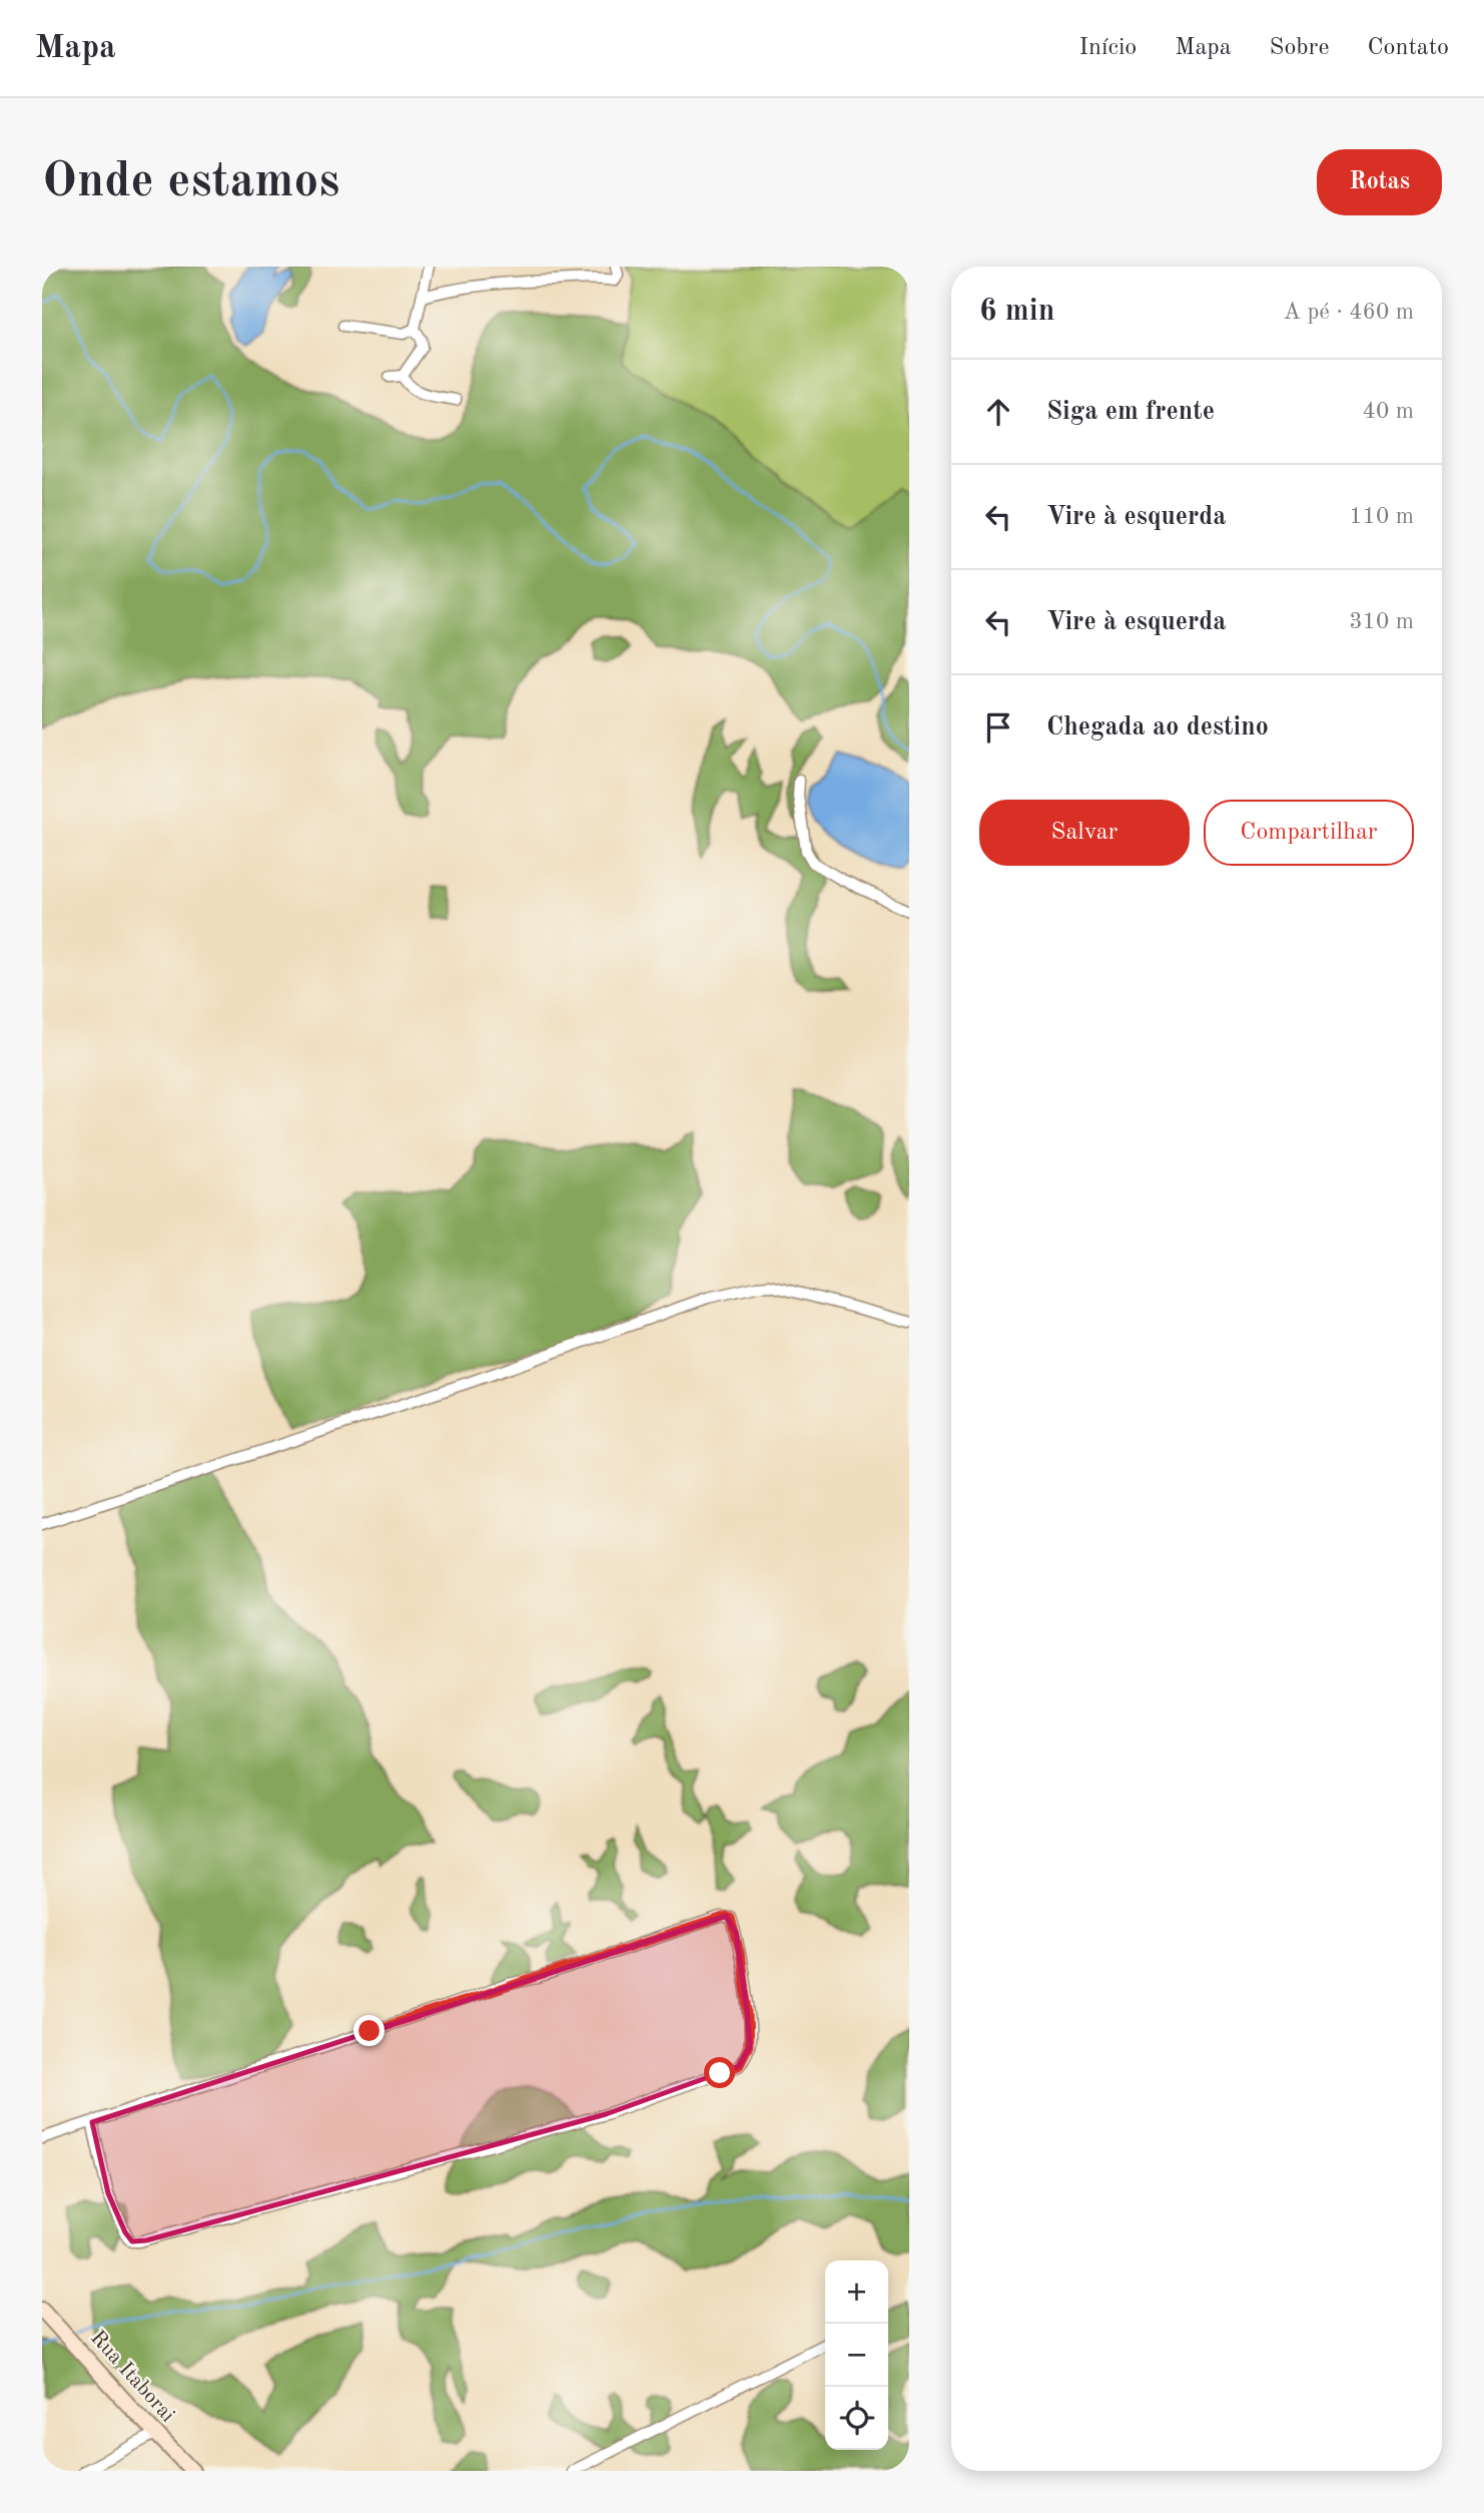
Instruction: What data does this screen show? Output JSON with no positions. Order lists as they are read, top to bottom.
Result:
{
  "streets": {
    "street": ["Rua Itaborai"]
  },
  "page": {
    "header": "Mapa",
    "nav": [
      "Início",
      "Mapa",
      "Sobre",
      "Contato"
    ],
    "buttons": [
      "Rotas",
      ["Salvar", "Compartilhar"]
    ],
    "title": "Onde estamos",
    "heading": ["6 min", "A pé · 460 m"],
    "list": [
      ["Siga em frente", "40 m"],
      ["Vire à esquerda", "110 m"],
      ["Vire à esquerda", "310 m"],
      "Chegada ao destino"
    ],
    "map_buttons": ["+", "−"]
  }
}
